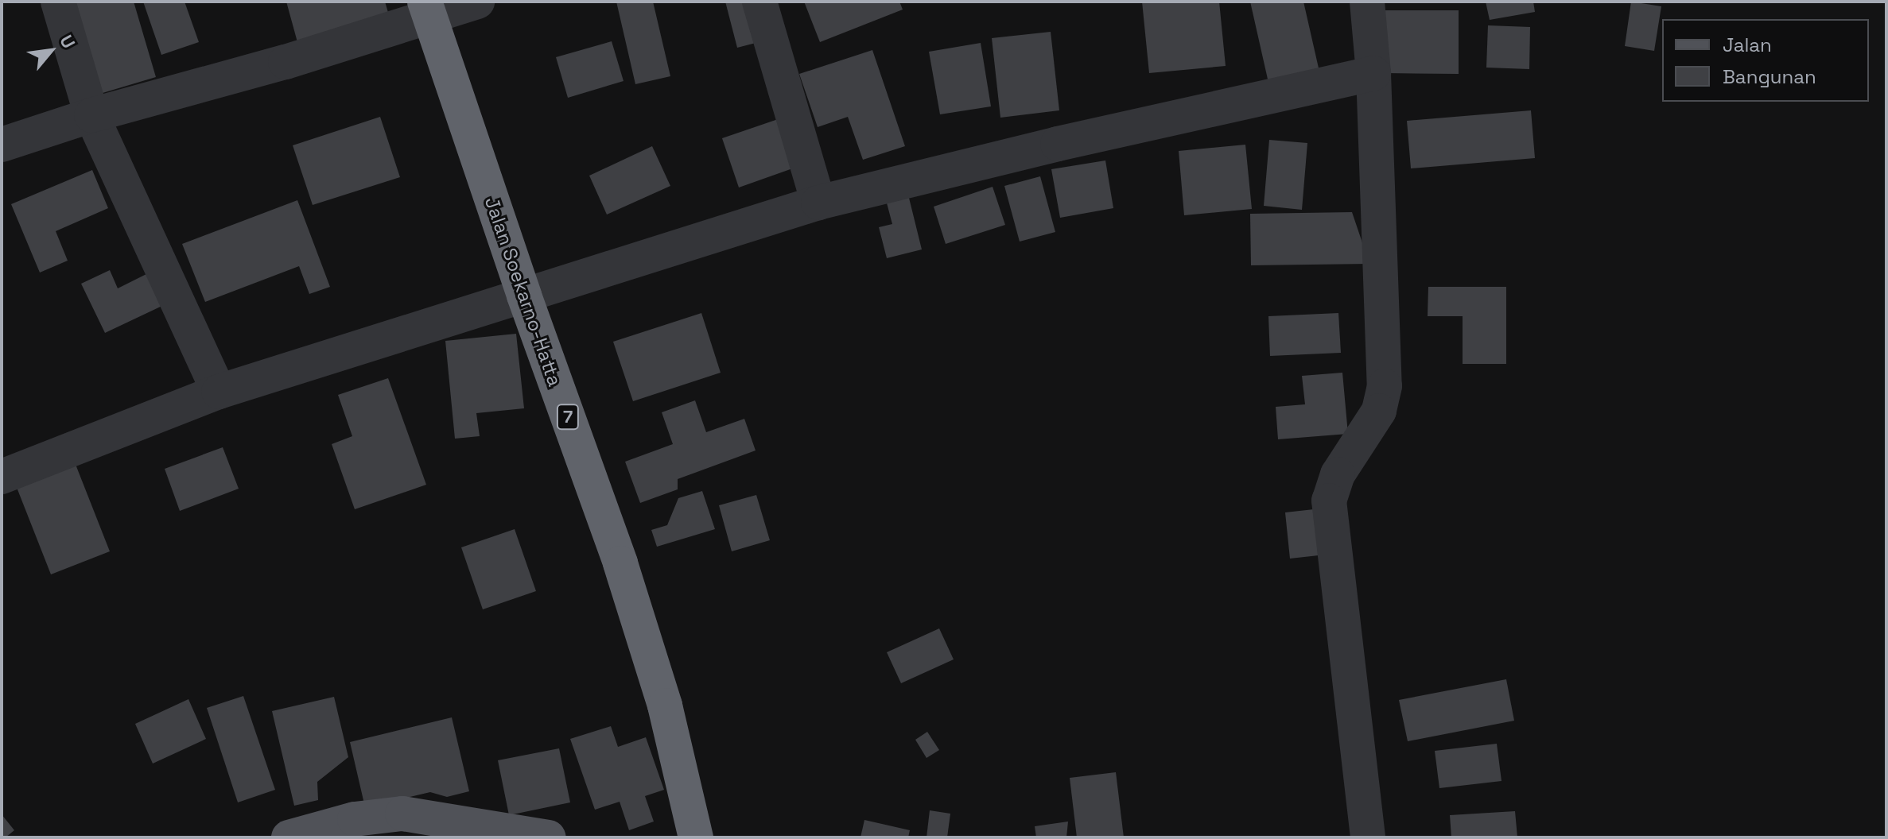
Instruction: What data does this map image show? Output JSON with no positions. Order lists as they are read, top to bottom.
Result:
{
  "streets": {
    "highway": ["Jalan Soekarno-Hatta", "7"]
  },
  "legend": ["Jalan", "Bangunan"],
  "north": "top right"
}
